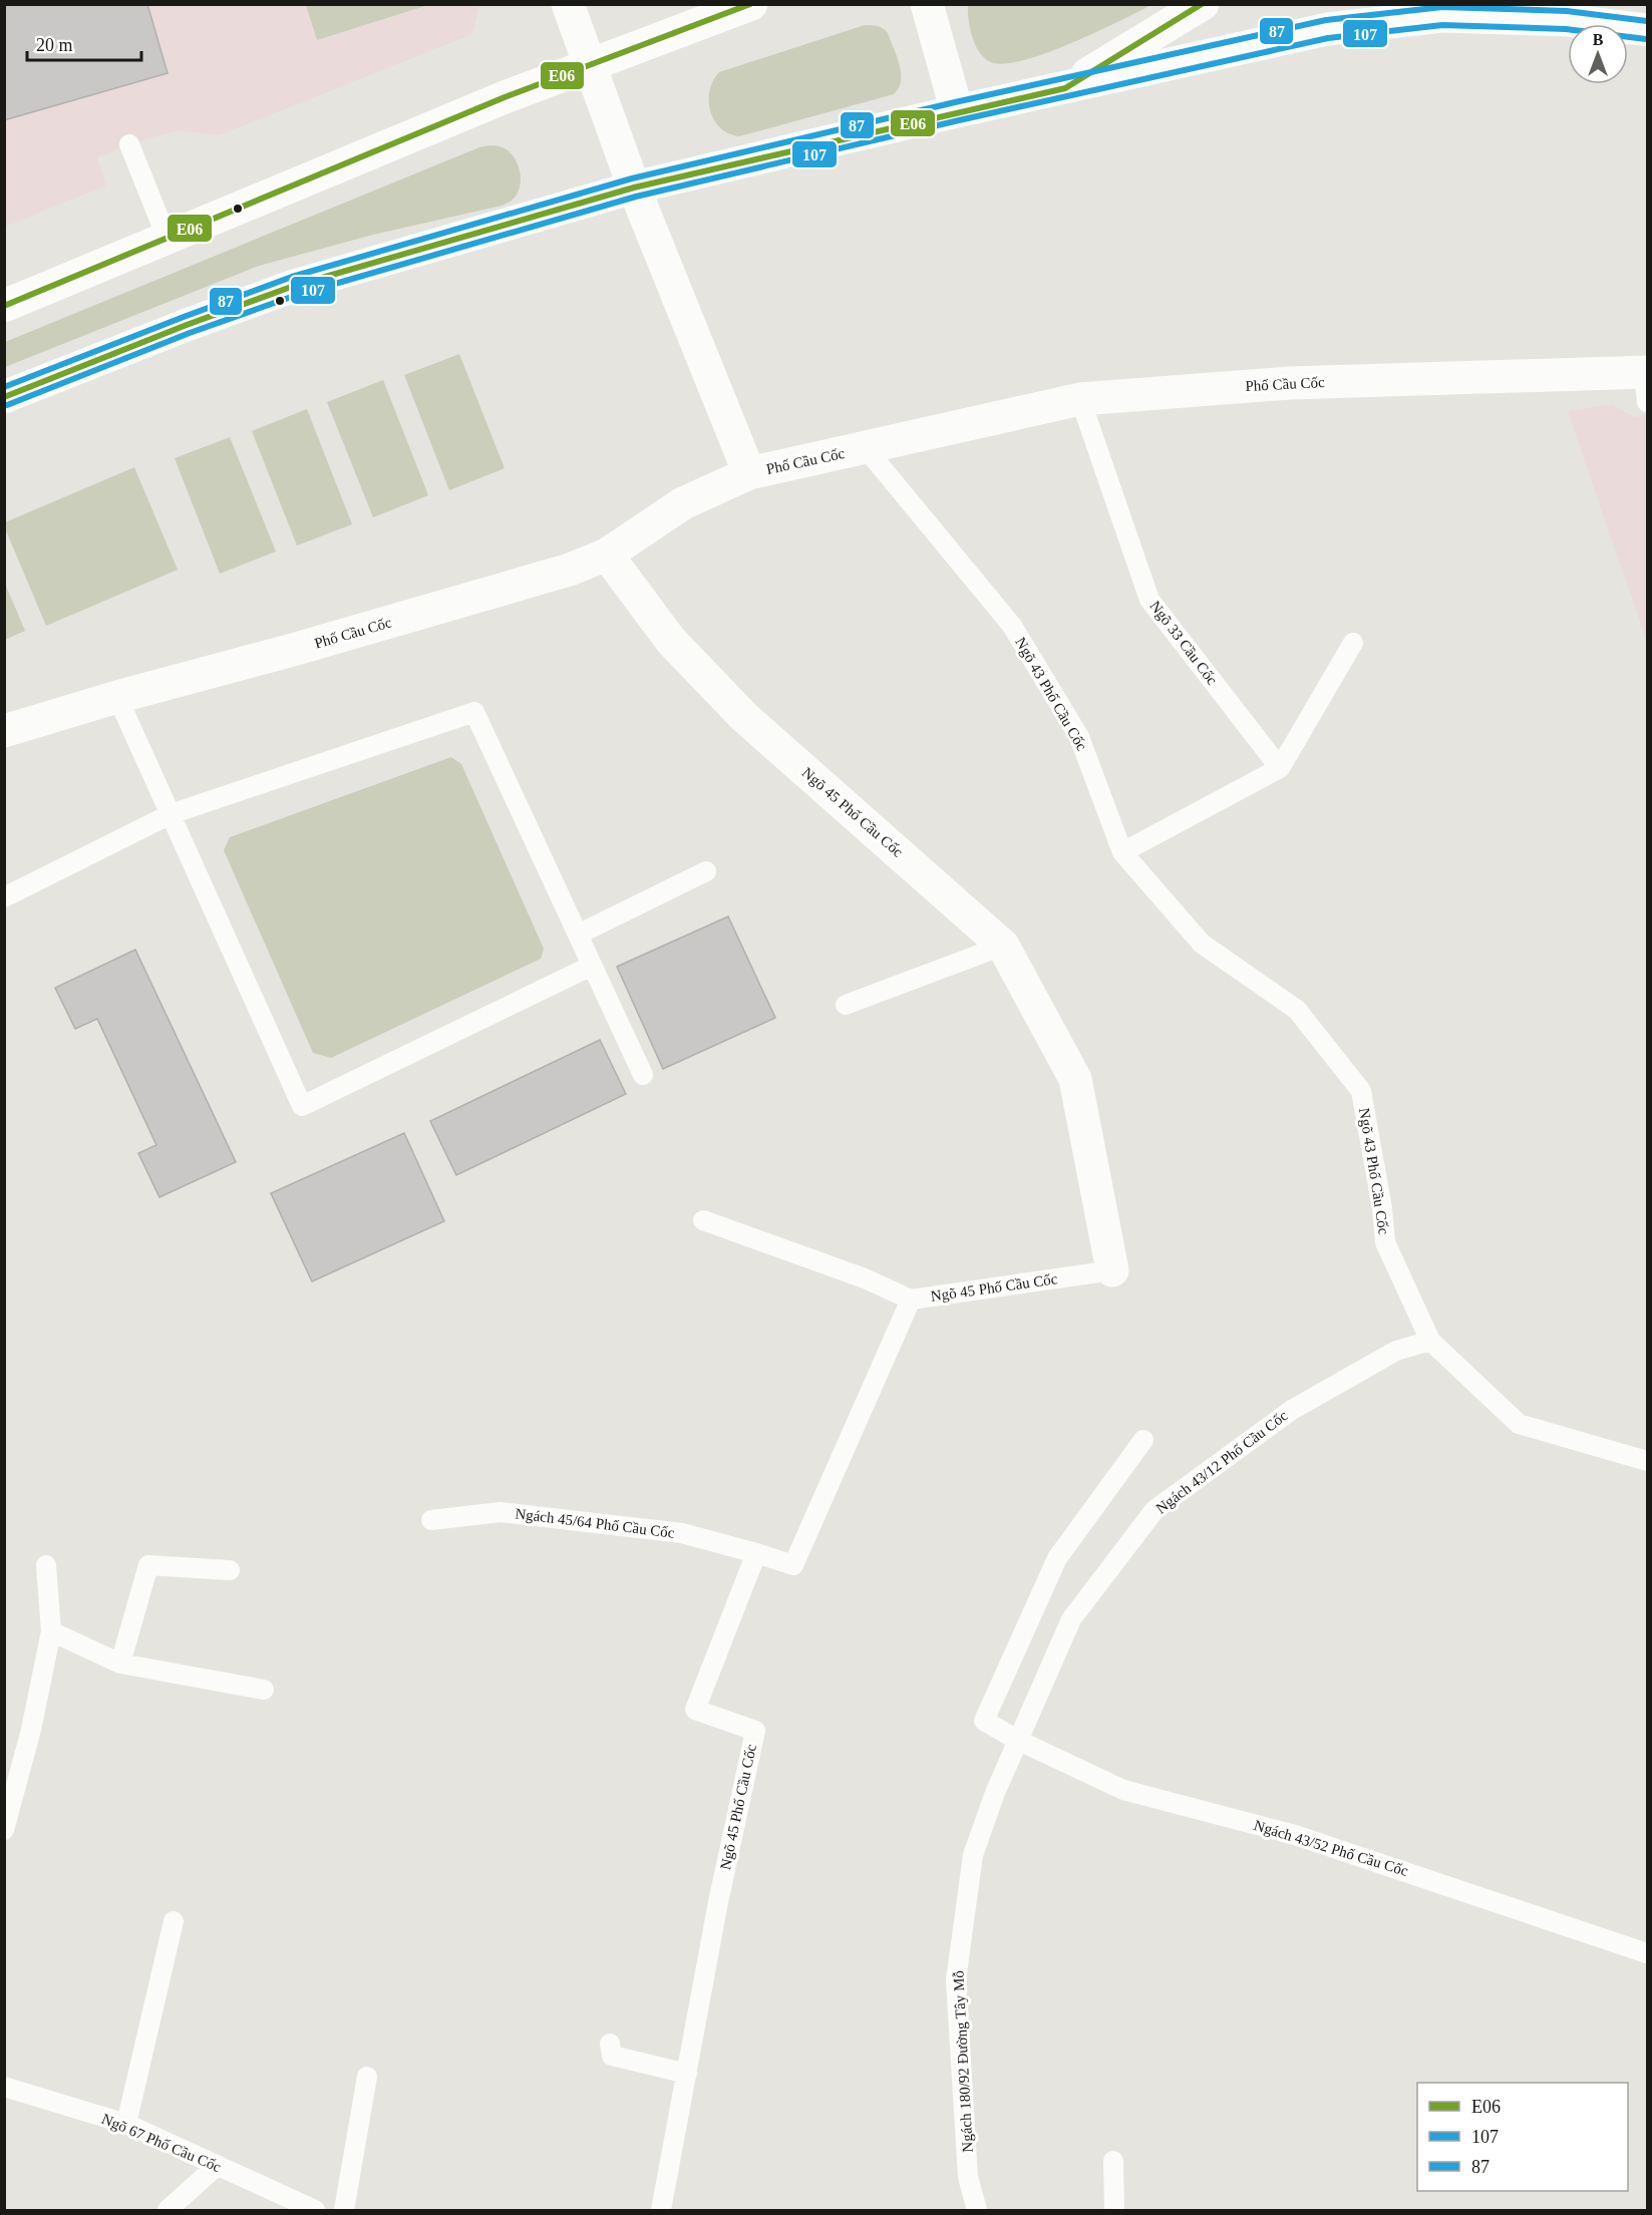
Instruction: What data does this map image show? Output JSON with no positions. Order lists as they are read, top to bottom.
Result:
{
  "streets": {
    "street": ["Phố Cầu Cốc", "Ngõ 45 Phố Cầu Cốc"],
    "lane": [
      "Ngõ 33 Cầu Cốc",
      "Ngõ 43 Phố Cầu Cốc",
      "Ngách 43/12 Phố Cầu Cốc",
      "Ngách 45/64 Phố Cầu Cốc",
      "Ngách 43/52 Phố Cầu Cốc",
      "Ngách 180/92 Đường Tây Mỗ",
      "Ngõ 67 Phố Cầu Cốc"
    ]
  },
  "crossings": [
    ["Phố Cầu Cốc", "Ngõ 33 Cầu Cốc"],
    ["Phố Cầu Cốc", "Ngõ 43 Phố Cầu Cốc"],
    ["Phố Cầu Cốc", "Ngõ 45 Phố Cầu Cốc"],
    ["Ngõ 43 Phố Cầu Cốc", "Ngách 43/12 Phố Cầu Cốc"],
    ["Ngõ 45 Phố Cầu Cốc", "Ngách 45/64 Phố Cầu Cốc"],
    ["Ngách 43/12 Phố Cầu Cốc", "Ngách 43/52 Phố Cầu Cốc"],
    ["Ngách 43/12 Phố Cầu Cốc", "Ngách 180/92 Đường Tây Mỗ"],
    ["Ngách 43/52 Phố Cầu Cốc", "Ngách 180/92 Đường Tây Mỗ"]
  ],
  "lines": ["transit line E06", "transit line 87", "transit line 107"],
  "legend": ["E06", "107", "87"],
  "scale_bar": "20 m",
  "north": "top"
}
